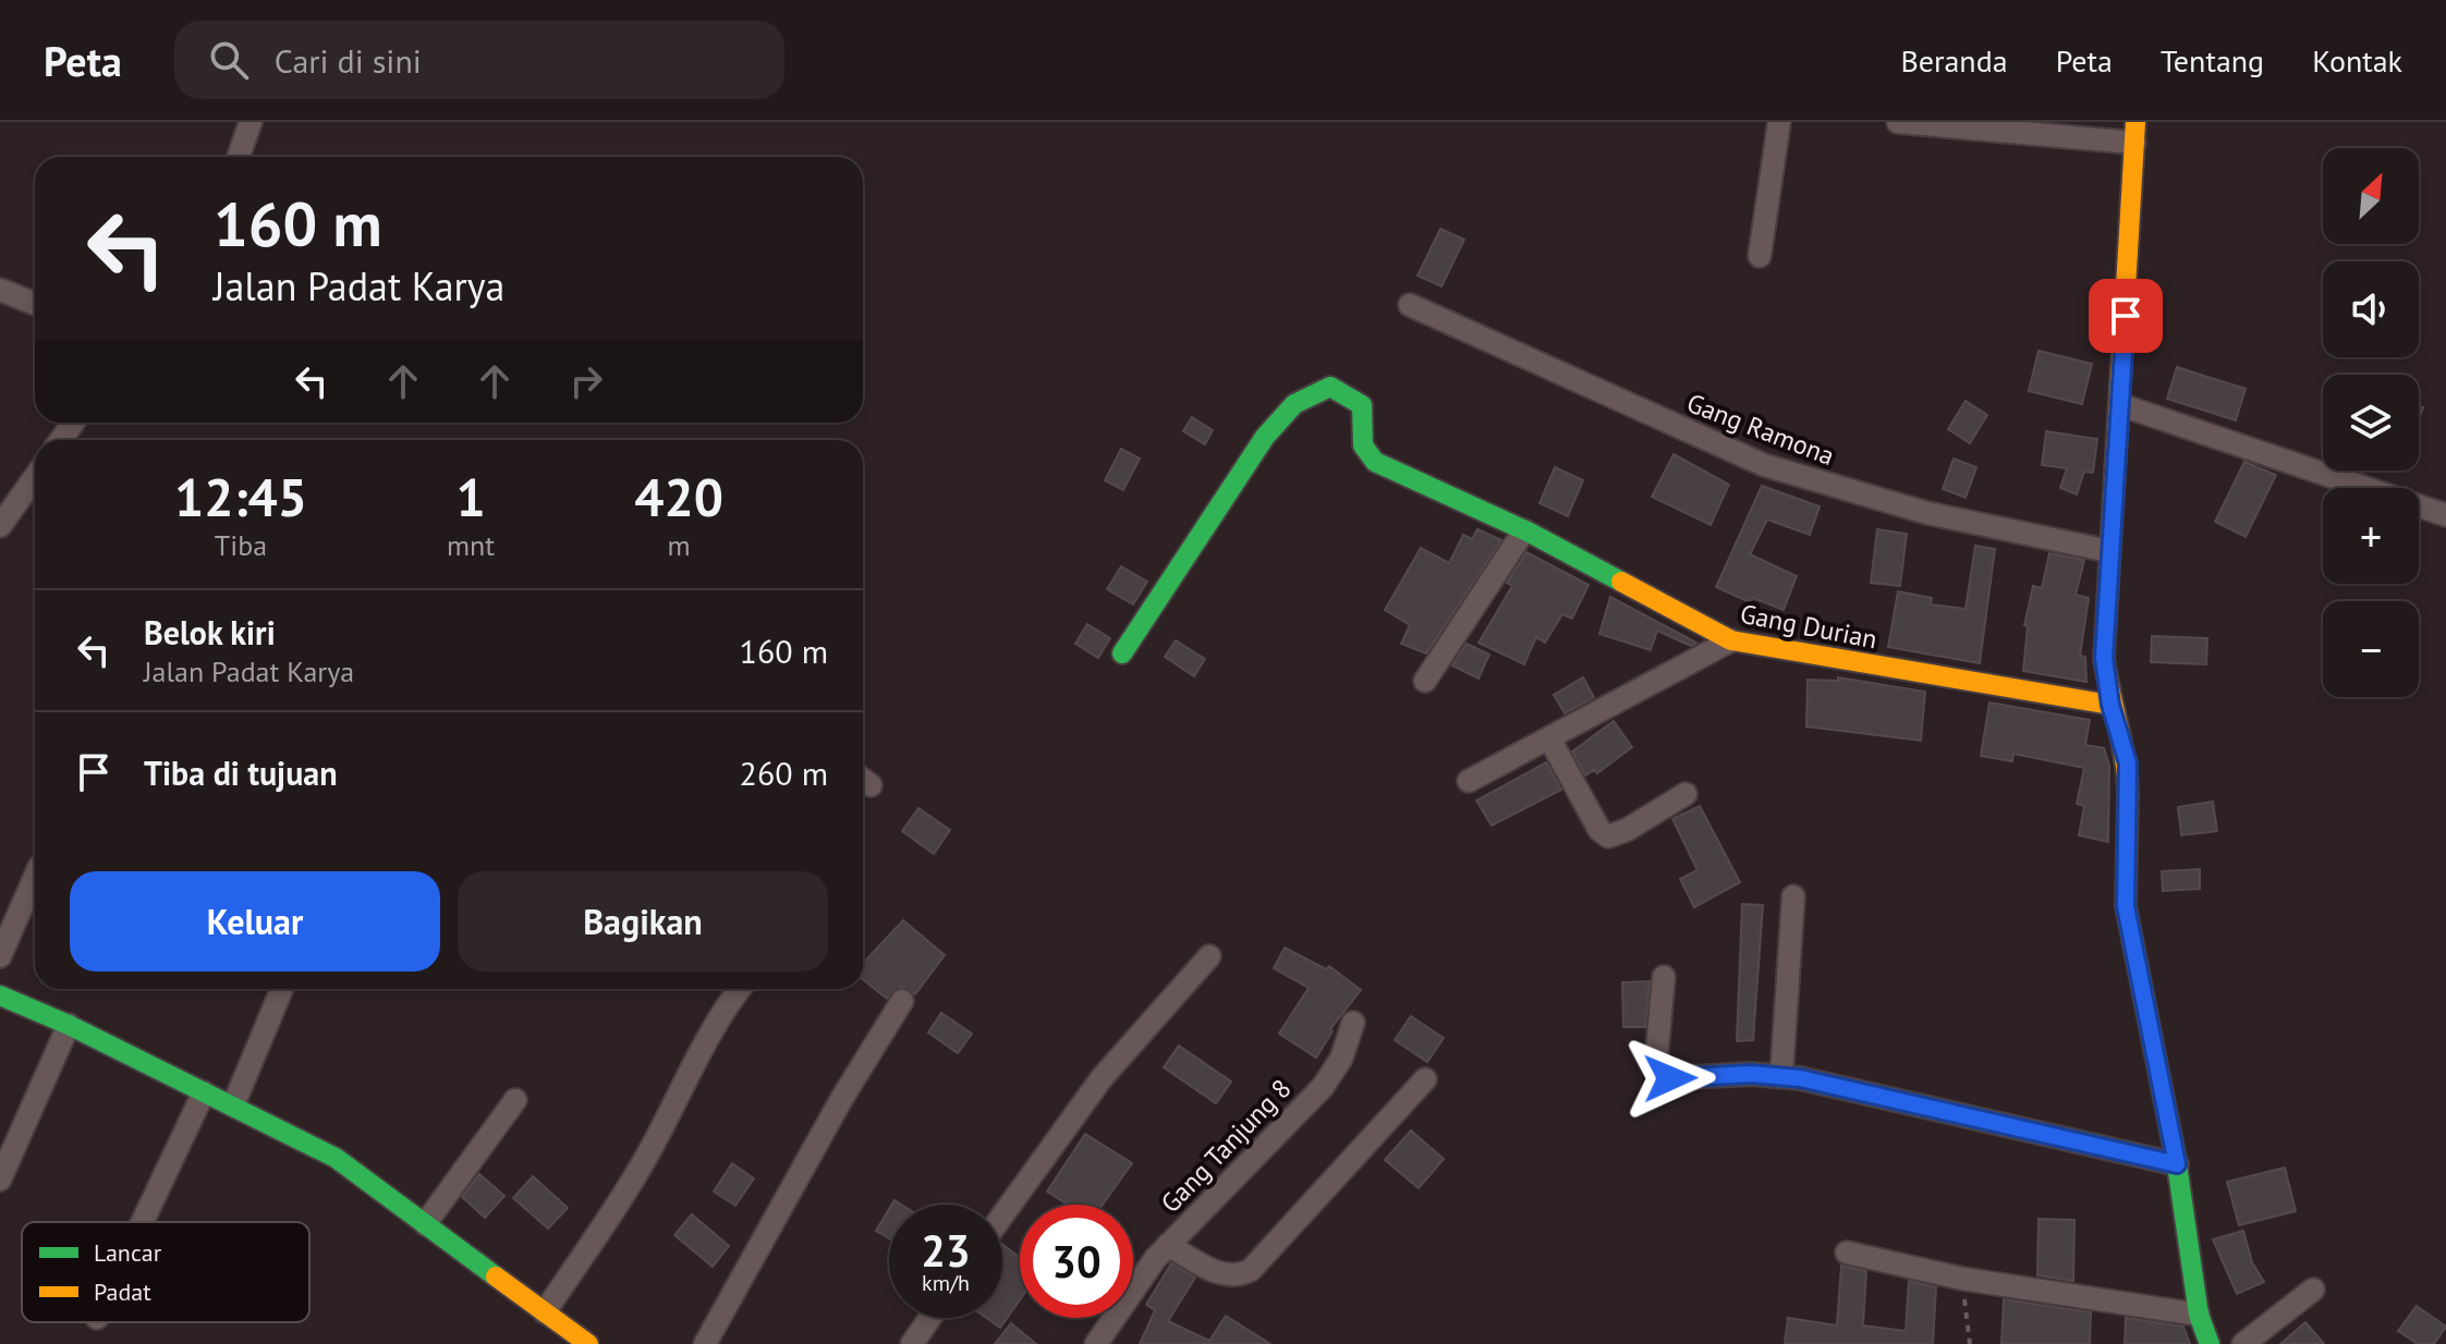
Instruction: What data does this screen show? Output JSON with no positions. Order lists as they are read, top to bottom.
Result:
{
  "streets": {
    "street": ["Gang Ramona", "Gang Durian", "Gang Tanjung 8"]
  },
  "legend": ["Lancar", "Padat"],
  "north": "top right",
  "page": {
    "header": "Peta",
    "search": "Cari di sini",
    "nav": [
      "Beranda",
      "Peta",
      "Tentang",
      "Kontak"
    ],
    "map_buttons": ["+", "−"],
    "turn": ["160 m", "Jalan Padat Karya"],
    "eta": [
      "12:45",
      "Tiba",
      "1",
      "mnt",
      "420",
      "m"
    ],
    "list": [
      {
        "name": "Belok kiri",
        "note": "Jalan Padat Karya",
        "value": "160 m"
      },
      {
        "name": "Tiba di tujuan",
        "value": "260 m"
      }
    ],
    "buttons": ["Keluar", "Bagikan"],
    "speed": "23 km/h",
    "limit": "30"
  }
}
